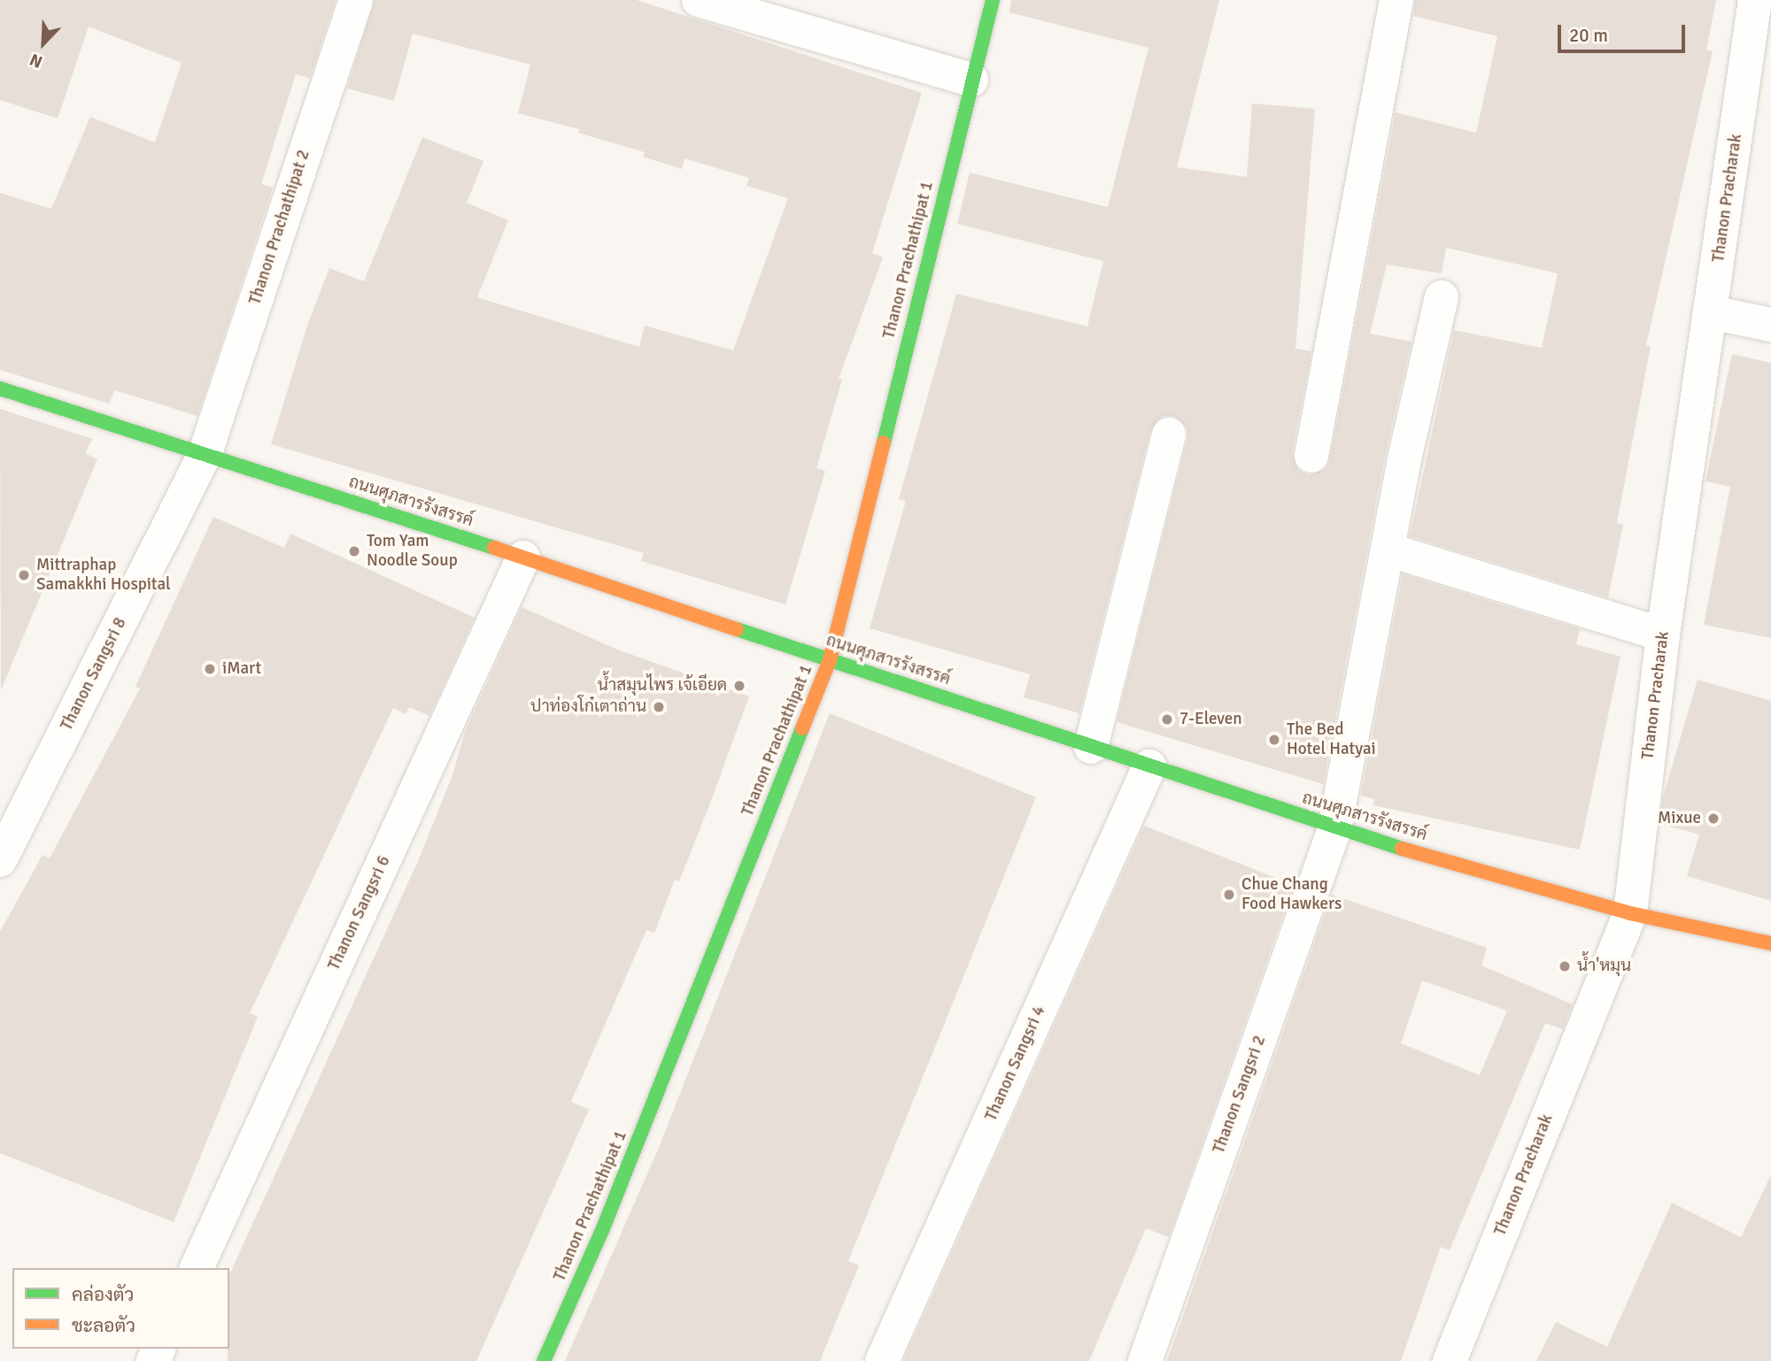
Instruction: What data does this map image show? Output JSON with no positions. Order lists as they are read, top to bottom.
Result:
{
  "streets": {
    "street": [
      "Thanon Pracharak",
      "Thanon Prachathipat 2",
      "Thanon Prachathipat 1",
      "ถนนศุภสารรังสรรค์",
      "Thanon Sangsri 8",
      "Thanon Sangsri 6",
      "Thanon Sangsri 4",
      "Thanon Sangsri 2"
    ]
  },
  "crossings": [
    ["Thanon Pracharak", "ถนนศุภสารรังสรรค์"],
    ["Thanon Prachathipat 2", "ถนนศุภสารรังสรรค์"],
    ["Thanon Prachathipat 2", "Thanon Sangsri 8"],
    ["Thanon Prachathipat 1", "ถนนศุภสารรังสรรค์"],
    ["ถนนศุภสารรังสรรค์", "Thanon Sangsri 8"],
    ["ถนนศุภสารรังสรรค์", "Thanon Sangsri 6"],
    ["ถนนศุภสารรังสรรค์", "Thanon Sangsri 4"],
    ["ถนนศุภสารรังสรรค์", "Thanon Sangsri 2"]
  ],
  "places": [
    "Tom Yam Noodle Soup",
    "Mittraphap Samakkhi Hospital",
    "iMart",
    "น้ำสมุนไพร เจ้เอียด",
    "ปาท่องโก๋เตาถ่าน",
    "7-Eleven",
    "The Bed Hotel Hatyai",
    "Mixue",
    "Chue Chang Food Hawkers",
    "น้ำ'หมุน"
  ],
  "legend": ["คล่องตัว", "ชะลอตัว"],
  "scale_bar": "20 m",
  "north": "bottom left"
}
